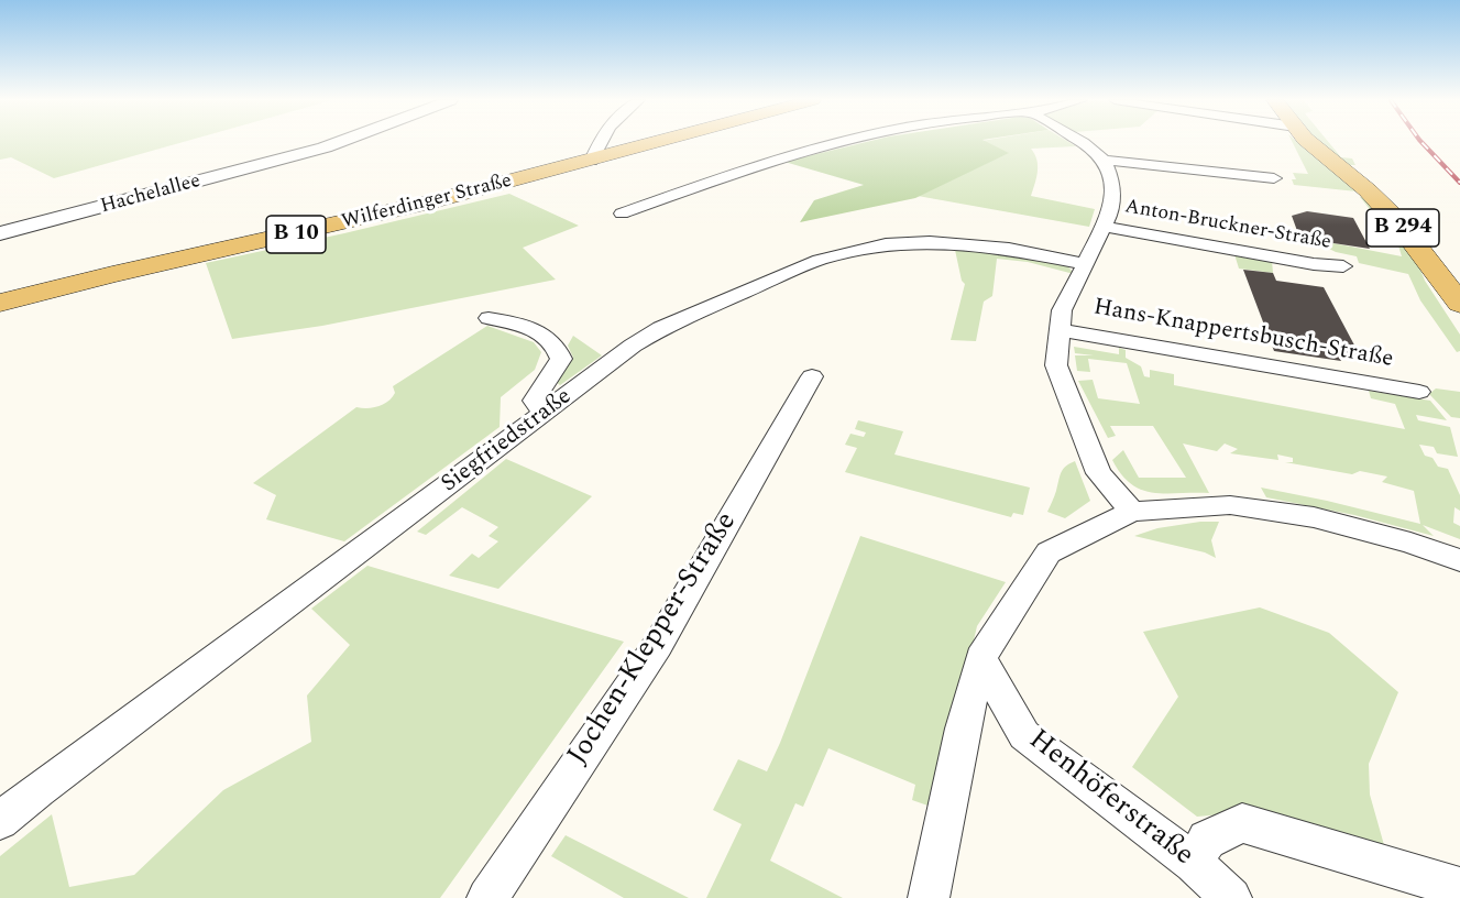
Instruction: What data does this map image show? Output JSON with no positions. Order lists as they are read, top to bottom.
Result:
{
  "streets": {
    "main road": ["Wilferdinger Straße", "B 294", "B 10"],
    "street": [
      "Hachelallee",
      "Anton-Bruckner-Straße",
      "Hans-Knappertsbusch-Straße",
      "Siegfriedstraße",
      "Jochen-Klepper-Straße",
      "Henhöferstraße"
    ]
  }
}
